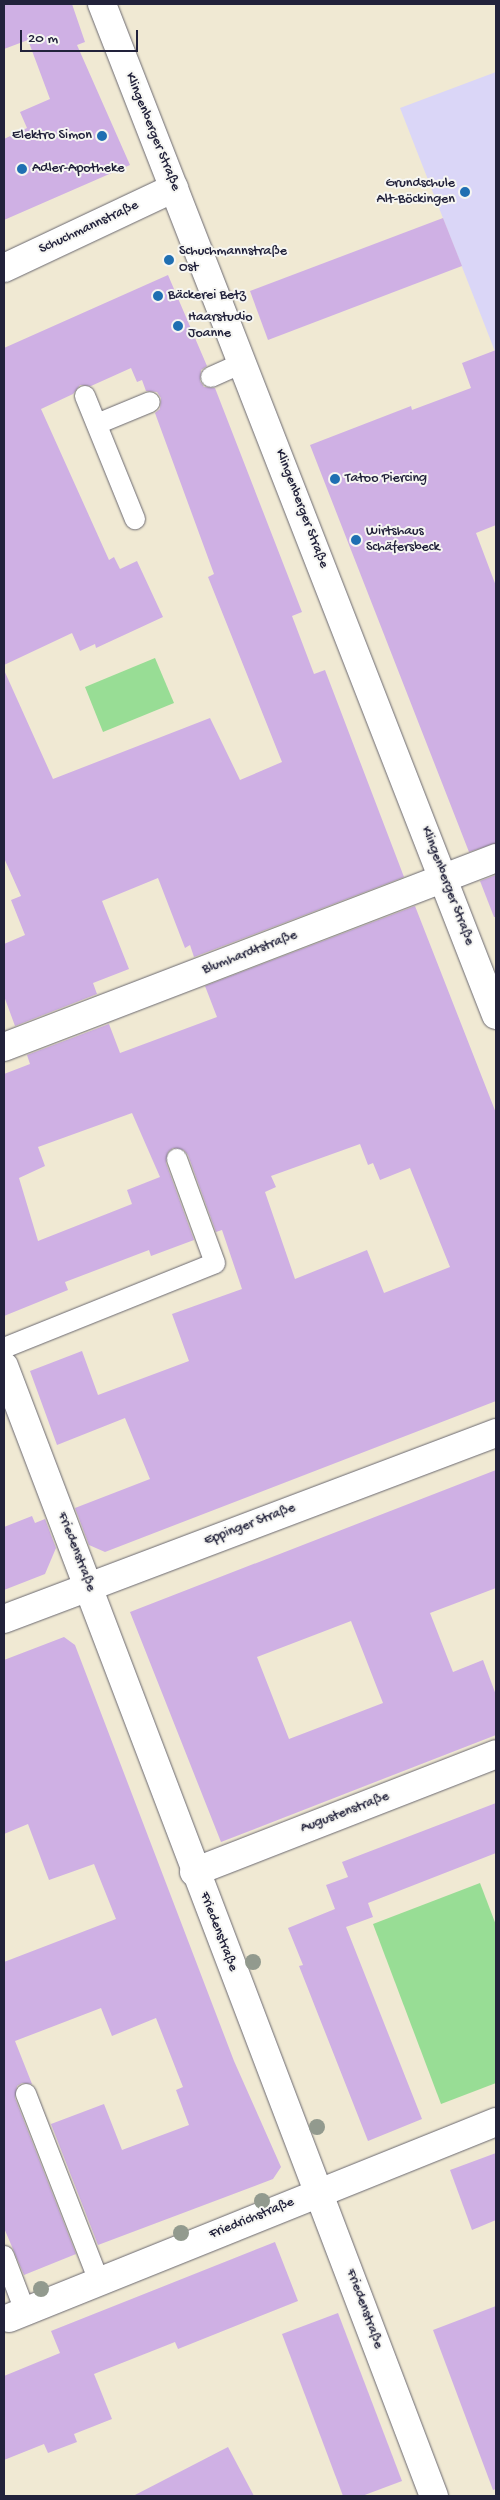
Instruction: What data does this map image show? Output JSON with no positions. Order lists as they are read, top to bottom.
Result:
{
  "streets": {
    "street": [
      "Klingenberger Straße",
      "Schuchmannstraße",
      "Blumhardtstraße",
      "Eppinger Straße",
      "Friedenstraße",
      "Augustenstraße",
      "Friedrichstraße"
    ]
  },
  "crossings": [
    ["Klingenberger Straße", "Schuchmannstraße"],
    ["Klingenberger Straße", "Blumhardtstraße"],
    ["Eppinger Straße", "Friedenstraße"],
    ["Friedenstraße", "Augustenstraße"],
    ["Friedenstraße", "Friedrichstraße"]
  ],
  "places": [
    "Elektro Simon",
    "Adler-Apotheke",
    "Grundschule Alt-Böckingen",
    "Schuchmannstraße Ost",
    "Bäckerei Betz",
    "Haarstudio Joanne",
    "Tatoo Piercing",
    "Wirtshaus Schäfersbeck"
  ],
  "scale_bar": "20 m"
}
